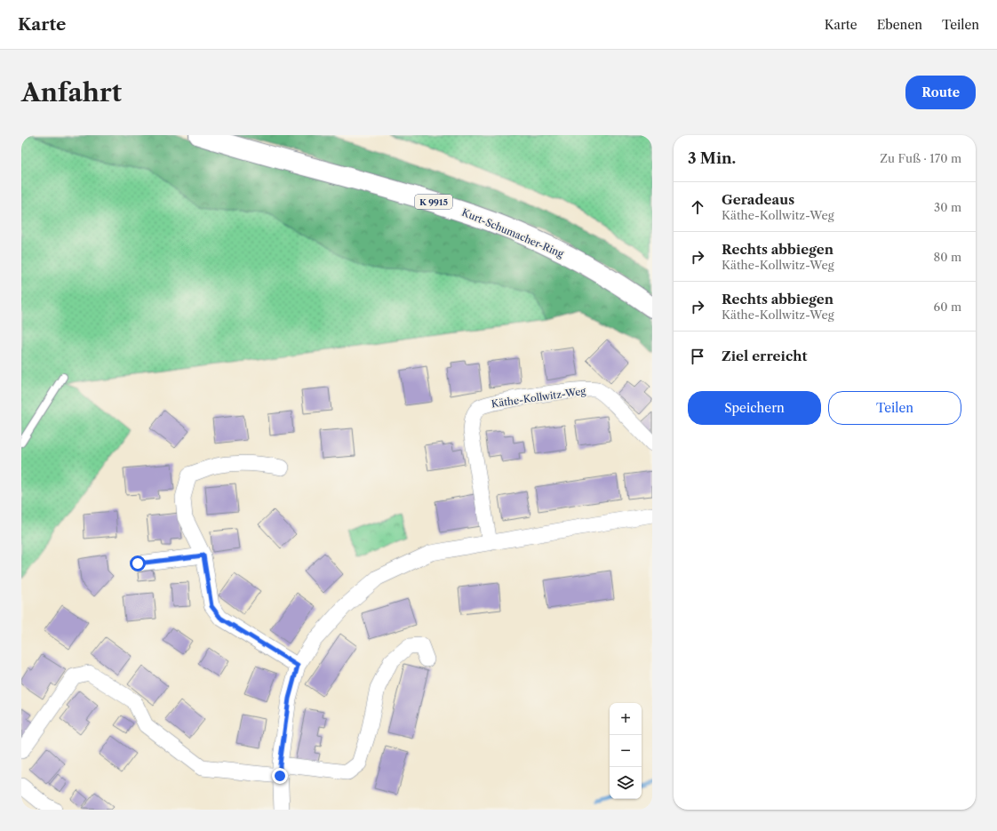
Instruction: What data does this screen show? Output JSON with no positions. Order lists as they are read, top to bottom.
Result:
{
  "streets": {
    "main road": ["K 9915", "Kurt-Schumacher-Ring"],
    "street": ["Käthe-Kollwitz-Weg"]
  },
  "page": {
    "header": "Karte",
    "nav": ["Karte", "Ebenen", "Teilen"],
    "buttons": [
      "Route",
      ["Speichern", "Teilen"]
    ],
    "title": "Anfahrt",
    "heading": ["3 Min.", "Zu Fuß · 170 m"],
    "list": [
      ["Geradeaus", "Käthe-Kollwitz-Weg", "30 m"],
      ["Rechts abbiegen", "Käthe-Kollwitz-Weg", "80 m"],
      ["Rechts abbiegen", "Käthe-Kollwitz-Weg", "60 m"],
      "Ziel erreicht"
    ],
    "map_buttons": ["+", "−"]
  }
}
